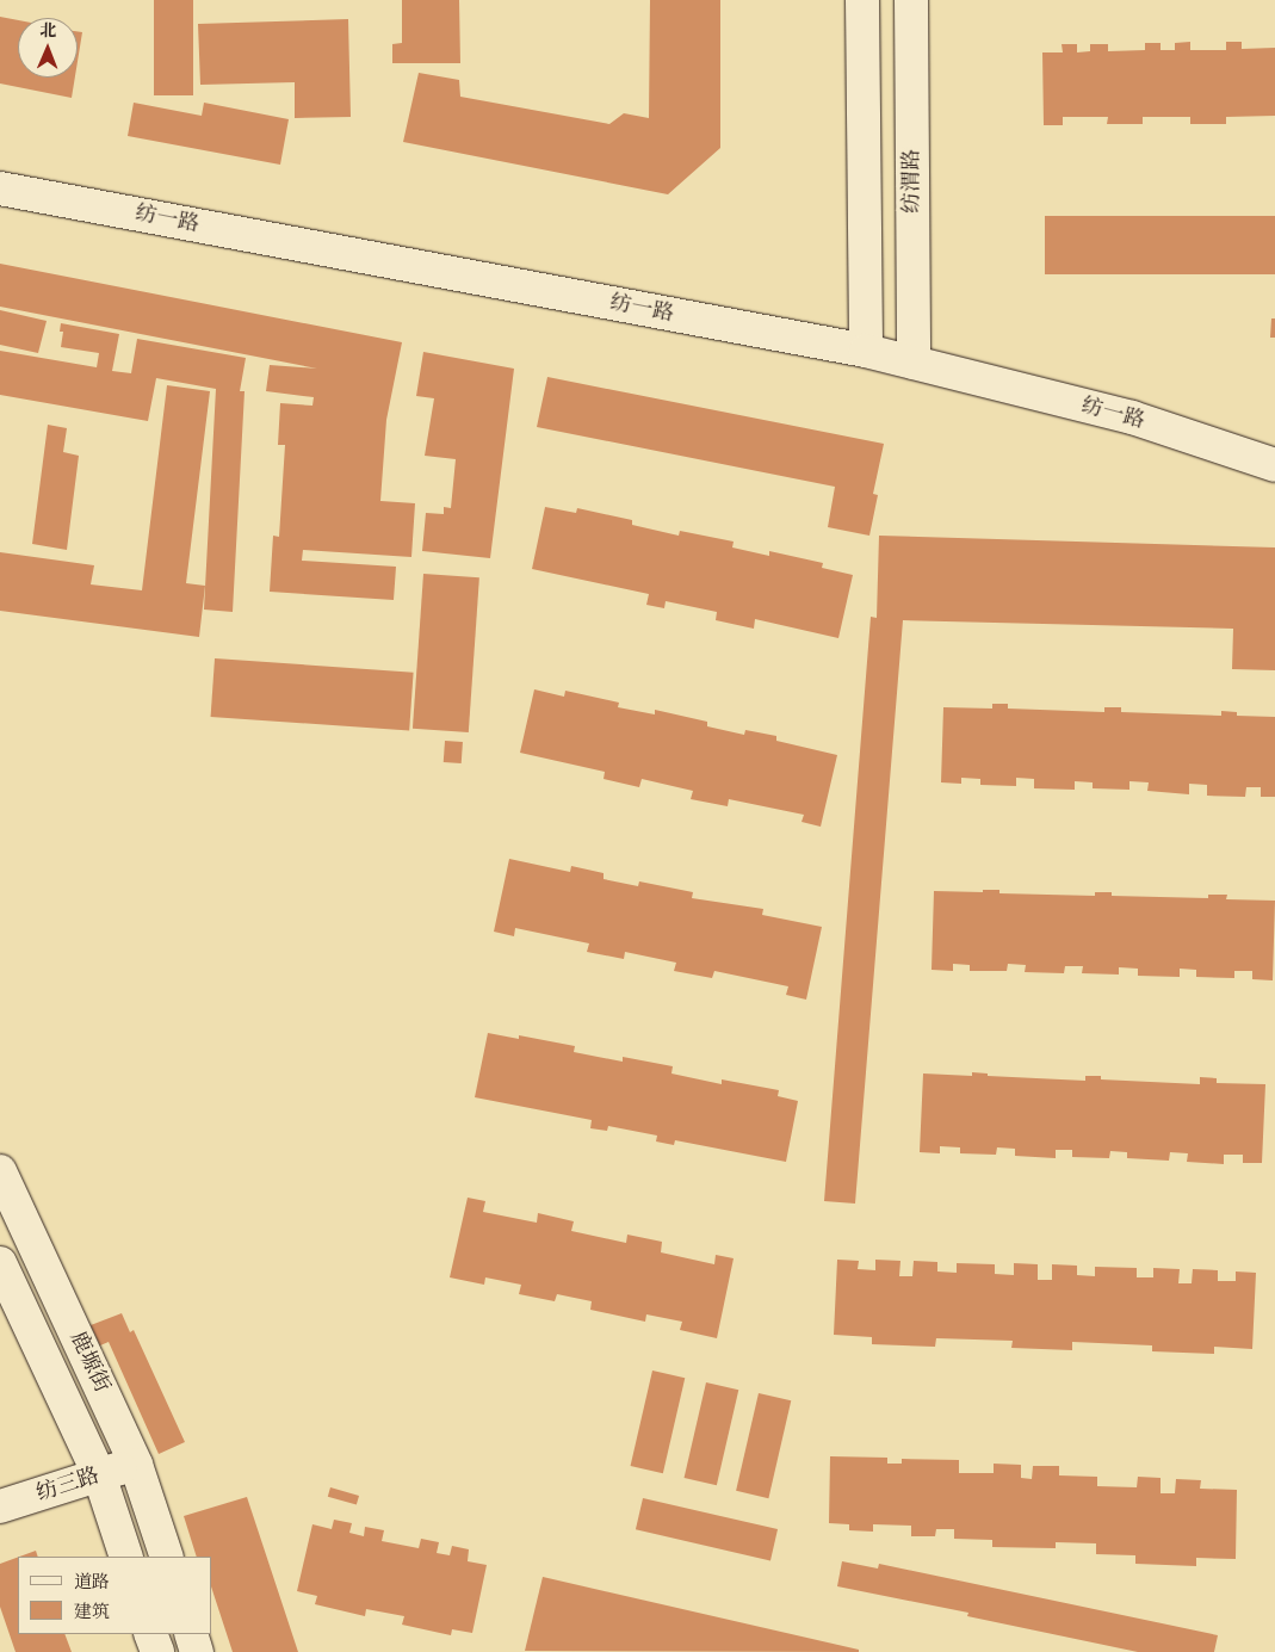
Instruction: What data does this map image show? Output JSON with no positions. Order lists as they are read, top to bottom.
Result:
{
  "streets": {
    "street": [
      "纺渭路",
      "纺一路",
      "鹿塬街",
      "纺三路"
    ]
  },
  "crossings": [
    ["纺渭路", "纺一路"],
    ["鹿塬街", "纺三路"]
  ],
  "legend": ["道路", "建筑"],
  "north": "top"
}
